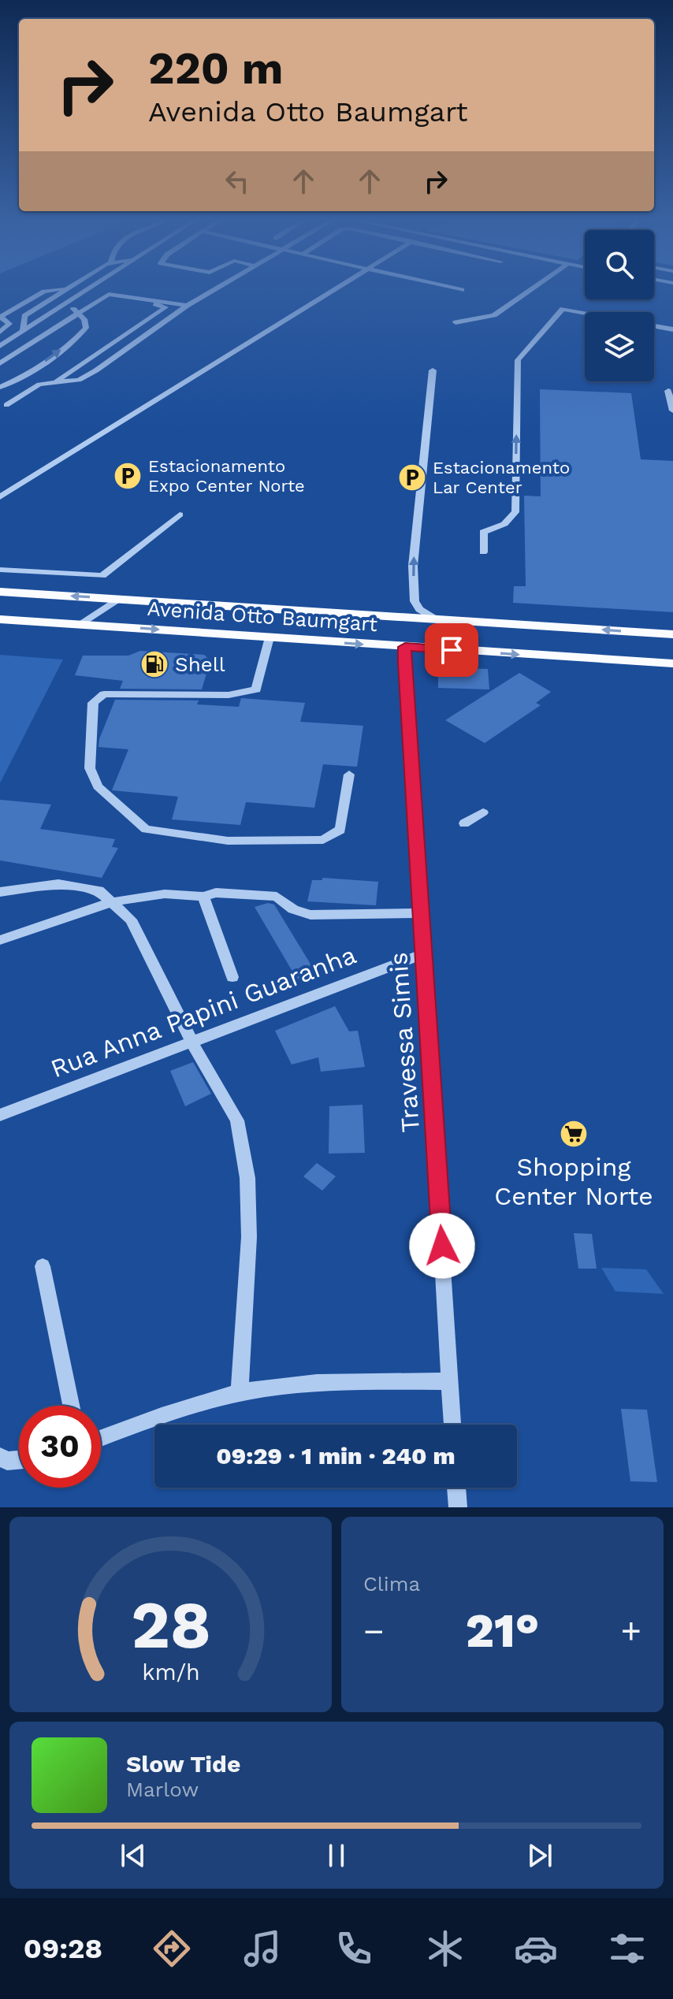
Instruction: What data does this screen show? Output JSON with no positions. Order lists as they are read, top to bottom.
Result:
{
  "streets": {
    "main road": ["Avenida Otto Baumgart"],
    "street": ["Rua Anna Papini Guaranha", "Travessa Simis"]
  },
  "crossings": [
    ["Avenida Otto Baumgart", "Travessa Simis"],
    ["Rua Anna Papini Guaranha", "Travessa Simis"]
  ],
  "places": {
    "parking": ["Estacionamento Expo Center Norte", "Estacionamento Lar Center"],
    "fuel station": ["Shell"],
    "supermarket": ["Shopping Center Norte"]
  },
  "page": {
    "turn": ["220 m", "Avenida Otto Baumgart"],
    "limit": "30",
    "trip": "09:29 · 1 min · 240 m",
    "tile": "Clima",
    "heat": ["−", "21°", "+"],
    "song": ["Slow Tide", "Marlow"],
    "tabs": "09:28",
    "gauge": ["28", "km/h"]
  }
}
